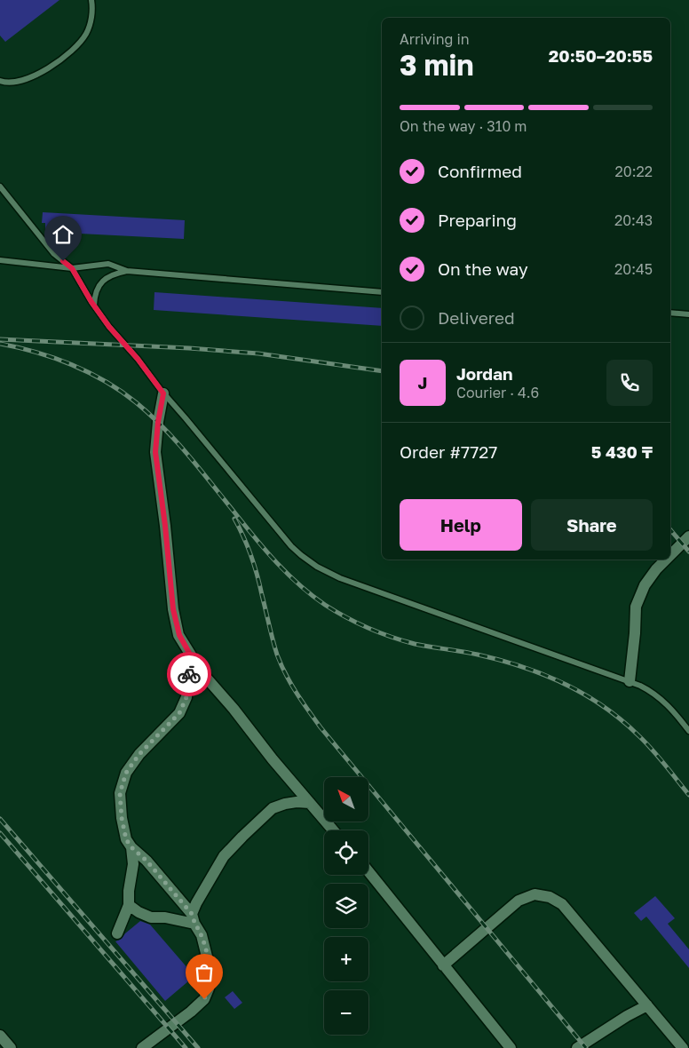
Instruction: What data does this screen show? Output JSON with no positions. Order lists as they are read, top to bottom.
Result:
{
  "north": "top left",
  "page": {
    "heading": ["3 min", "Arriving in", "20:50–20:55"],
    "panel": [
      "Jordan",
      "Courier · 4.6",
      "Order #7727",
      "5 430 ₸"
    ],
    "bar": "On the way · 310 m",
    "list": [
      ["Confirmed", "20:22"],
      ["Preparing", "20:43"],
      ["On the way", "20:45"],
      "Delivered"
    ],
    "round": "J",
    "buttons": ["Help", "Share"],
    "map_buttons": ["+", "−"]
  }
}
